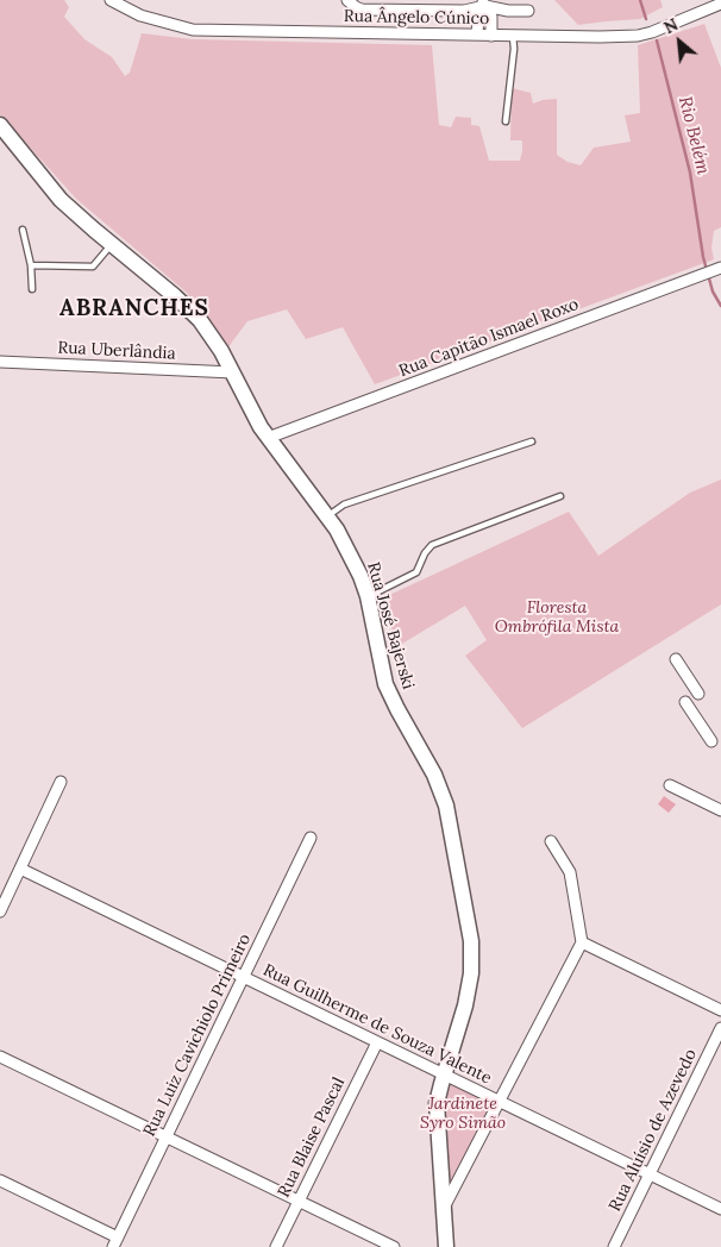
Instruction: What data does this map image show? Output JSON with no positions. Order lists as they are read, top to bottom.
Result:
{
  "streets": {
    "main road": ["Rua José Bajerski"],
    "street": [
      "Rua Ângelo Cúnico",
      "Rua Capitão Ismael Roxo",
      "Rua Uberlândia",
      "Rua Guilherme de Souza Valente",
      "Rua Luiz Cavichiolo Primeiro",
      "Rua Aluísio de Azevedo",
      "Rua Blaise Pascal"
    ]
  },
  "crossings": [
    ["Rua Capitão Ismael Roxo", "Rua José Bajerski"],
    ["Rua Uberlândia", "Rua José Bajerski"],
    ["Rua José Bajerski", "Rua Guilherme de Souza Valente"],
    ["Rua Guilherme de Souza Valente", "Rua Luiz Cavichiolo Primeiro"],
    ["Rua Guilherme de Souza Valente", "Rua Aluísio de Azevedo"],
    ["Rua Guilherme de Souza Valente", "Rua Blaise Pascal"]
  ],
  "districts": ["ABRANCHES"],
  "water": ["Rio Belém"],
  "parks": ["Floresta Ombrófila Mista", "Jardinete Syro Simão"],
  "north": "top left"
}
